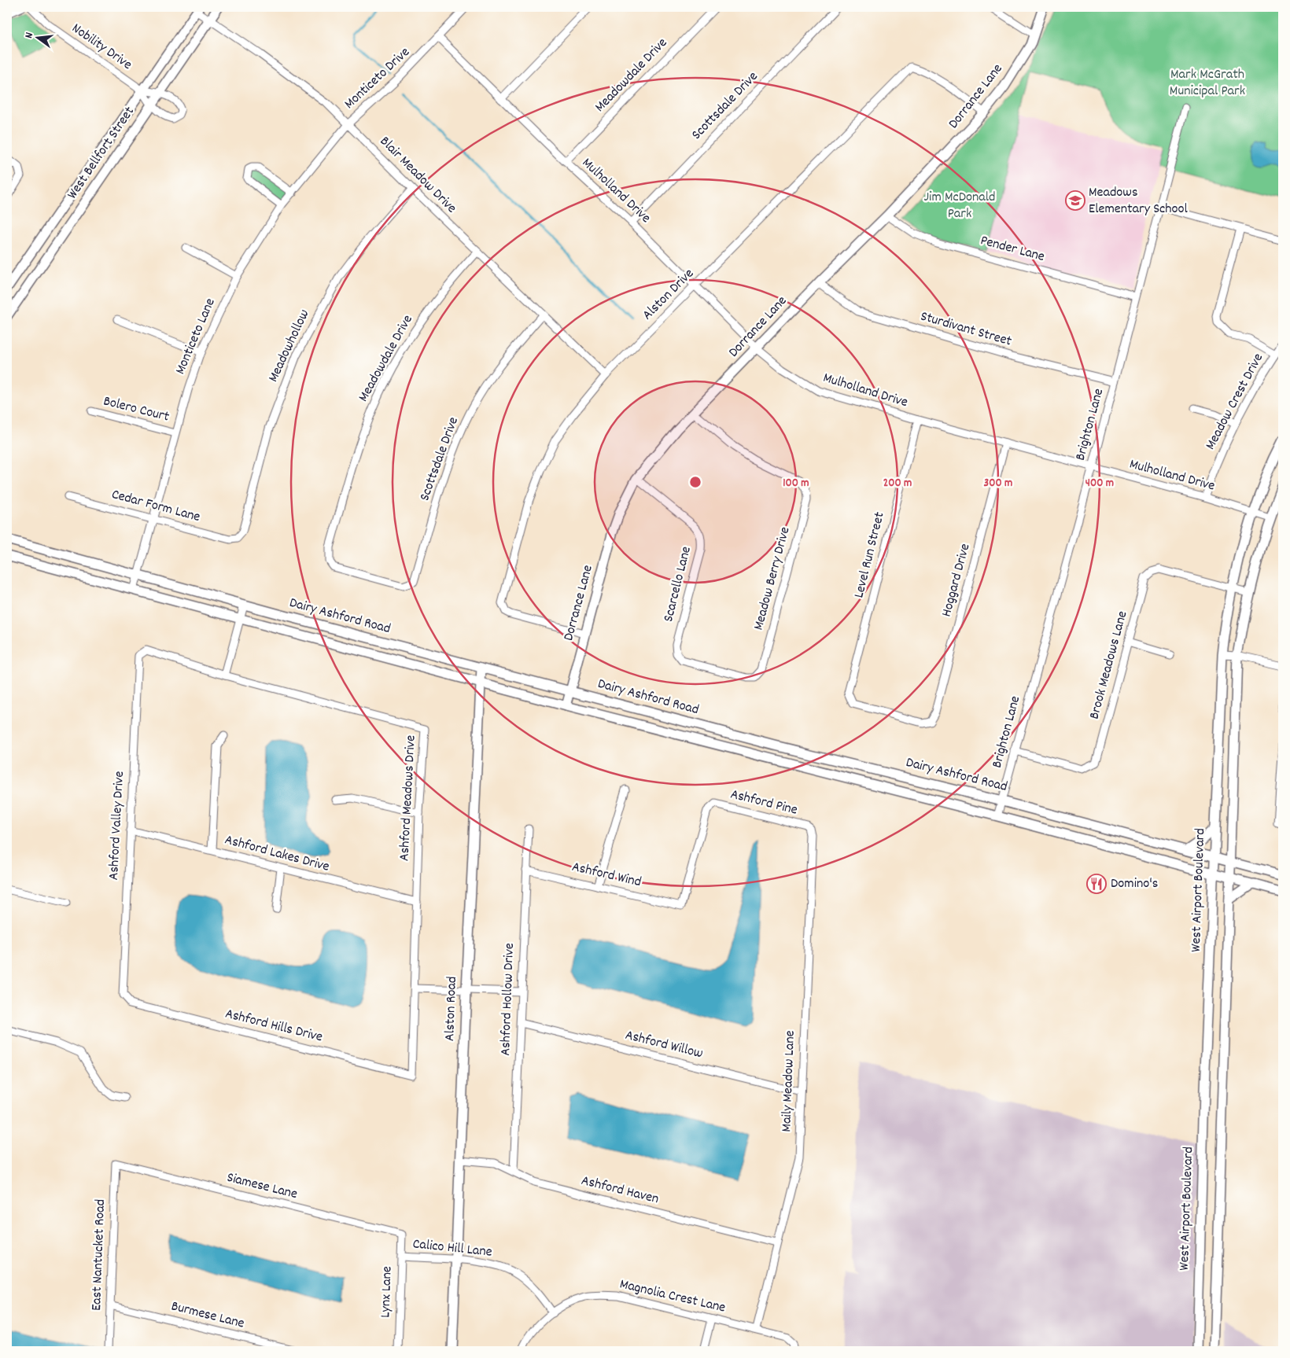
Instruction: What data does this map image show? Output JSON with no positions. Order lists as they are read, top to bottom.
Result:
{
  "streets": {
    "main road": [
      "Dorrance Lane",
      "West Bellfort Street",
      "Dairy Ashford Road",
      "West Airport Boulevard",
      "Alston Road"
    ],
    "street": [
      "Nobility Drive",
      "Meadowdale Drive",
      "Monticeto Drive",
      "Scottsdale Drive",
      "Blair Meadow Drive",
      "Mulholland Drive",
      "Pender Lane",
      "Alston Drive",
      "Sturdivant Street",
      "Monticeto Lane",
      "Meadowhollow",
      "Meadow Crest Drive",
      "Bolero Court",
      "Brighton Lane",
      "Cedar Form Lane",
      "Level Run Street",
      "Meadow Berry Drive",
      "Hoggard Drive",
      "Scarcello Lane",
      "Brook Meadows Lane",
      "Ashford Meadows Drive",
      "Ashford Pine",
      "Ashford Valley Drive",
      "Ashford Lakes Drive",
      "Ashford Wind",
      "Ashford Hollow Drive",
      "Ashford Hills Drive",
      "Ashford Willow",
      "Maily Meadow Lane",
      "Siamese Lane",
      "Ashford Haven",
      "Calico Hill Lane",
      "East Nantucket Road",
      "Lynx Lane",
      "Magnolia Crest Lane",
      "Burmese Lane"
    ]
  },
  "crossings": [
    ["Nobility Drive", "West Bellfort Street"],
    ["Meadowdale Drive", "Scottsdale Drive"],
    ["Meadowdale Drive", "Blair Meadow Drive"],
    ["Meadowdale Drive", "Mulholland Drive"],
    ["Monticeto Drive", "Blair Meadow Drive"],
    ["Monticeto Drive", "Mulholland Drive"],
    ["Monticeto Drive", "Monticeto Lane"],
    ["Dorrance Lane", "Mulholland Drive"],
    ["Dorrance Lane", "Pender Lane"],
    ["Dorrance Lane", "Alston Drive"],
    ["Dorrance Lane", "Sturdivant Street"],
    ["Dorrance Lane", "Meadow Berry Drive"],
    ["Dorrance Lane", "Scarcello Lane"],
    ["Dorrance Lane", "Dairy Ashford Road"],
    ["Scottsdale Drive", "Blair Meadow Drive"],
    ["Scottsdale Drive", "Mulholland Drive"],
    ["West Bellfort Street", "Blair Meadow Drive"],
    ["Blair Meadow Drive", "Alston Drive"],
    ["Blair Meadow Drive", "Monticeto Lane"],
    ["Blair Meadow Drive", "Meadowhollow"],
    ["Mulholland Drive", "Alston Drive"],
    ["Mulholland Drive", "Meadow Crest Drive"],
    ["Mulholland Drive", "Brighton Lane"],
    ["Mulholland Drive", "Level Run Street"],
    ["Mulholland Drive", "Hoggard Drive"],
    ["Mulholland Drive", "West Airport Boulevard"],
    ["Pender Lane", "Brighton Lane"],
    ["Sturdivant Street", "Brighton Lane"],
    ["Monticeto Lane", "Bolero Court"],
    ["Monticeto Lane", "Cedar Form Lane"],
    ["Monticeto Lane", "Dairy Ashford Road"],
    ["Meadowhollow", "Cedar Form Lane"],
    ["Brighton Lane", "Dairy Ashford Road"],
    ["Brighton Lane", "Brook Meadows Lane"],
    ["Level Run Street", "Hoggard Drive"],
    ["Meadow Berry Drive", "Scarcello Lane"],
    ["Dairy Ashford Road", "West Airport Boulevard"],
    ["Dairy Ashford Road", "Alston Road"],
    ["Brook Meadows Lane", "West Airport Boulevard"],
    ["Ashford Meadows Drive", "Ashford Valley Drive"],
    ["Ashford Meadows Drive", "Ashford Lakes Drive"],
    ["Ashford Meadows Drive", "Ashford Hills Drive"],
    ["Ashford Pine", "Ashford Wind"],
    ["Ashford Pine", "Maily Meadow Lane"],
    ["Ashford Valley Drive", "Ashford Lakes Drive"],
    ["Ashford Valley Drive", "Ashford Hills Drive"],
    ["Ashford Wind", "Ashford Hollow Drive"],
    ["Ashford Hollow Drive", "Ashford Willow"],
    ["Ashford Hollow Drive", "Ashford Haven"],
    ["Alston Road", "Ashford Haven"],
    ["Alston Road", "Calico Hill Lane"],
    ["Ashford Willow", "Maily Meadow Lane"],
    ["Maily Meadow Lane", "Ashford Haven"],
    ["Maily Meadow Lane", "Magnolia Crest Lane"],
    ["Siamese Lane", "East Nantucket Road"],
    ["Siamese Lane", "Lynx Lane"],
    ["Calico Hill Lane", "Lynx Lane"],
    ["Calico Hill Lane", "Magnolia Crest Lane"],
    ["East Nantucket Road", "Burmese Lane"]
  ],
  "parks": ["Mark McGrath Municipal Park", "Jim McDonald Park"],
  "places": {
    "school or university": ["Meadows Elementary School"],
    "restaurant": ["Domino's"]
  },
  "north": "left",
  "rings": [
    "100 m",
    "200 m",
    "300 m",
    "400 m"
  ]
}
